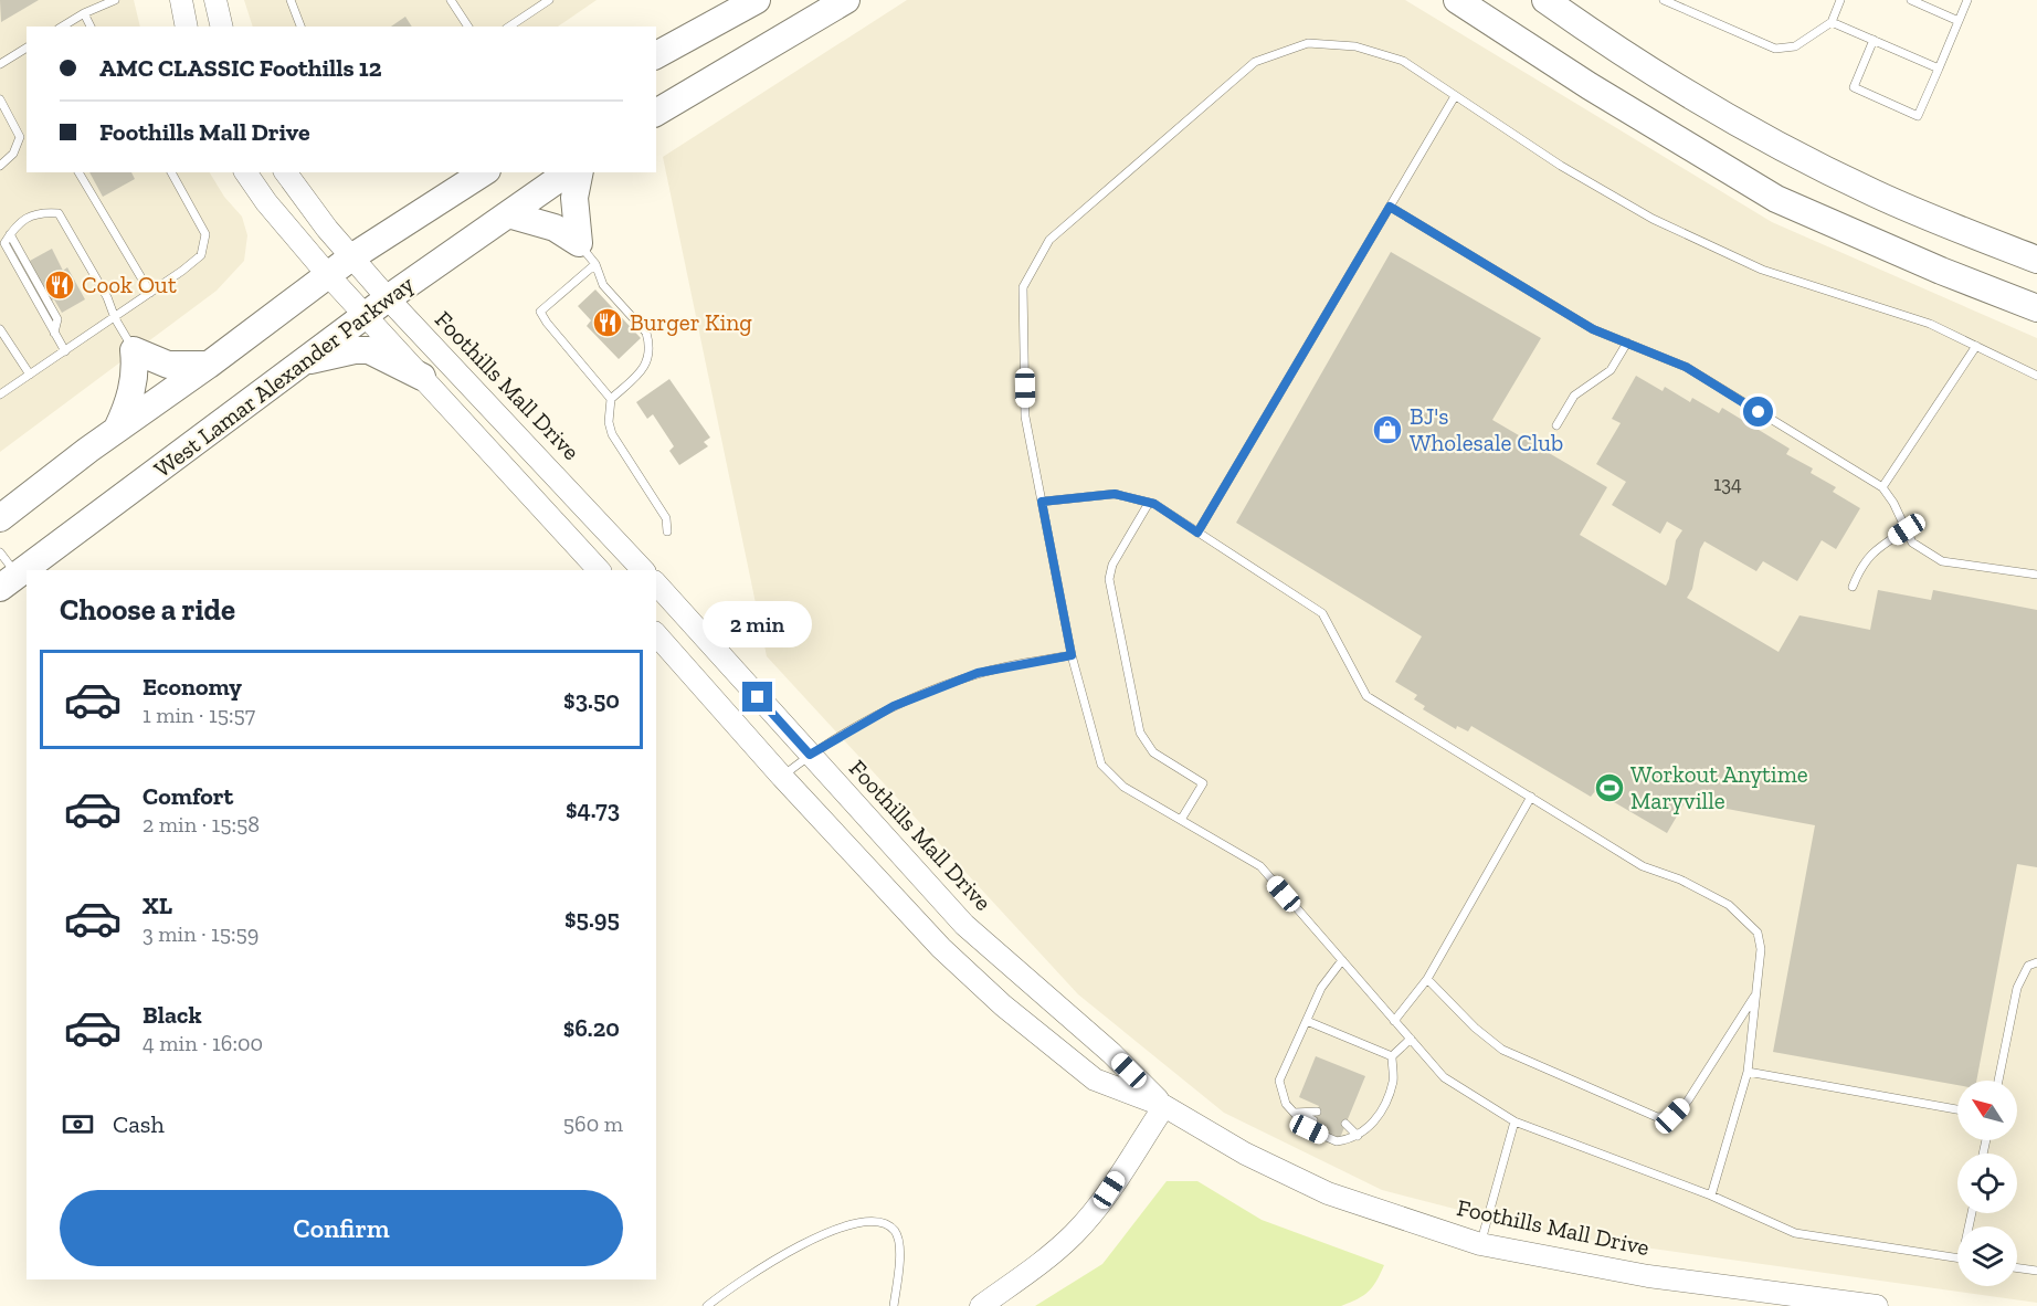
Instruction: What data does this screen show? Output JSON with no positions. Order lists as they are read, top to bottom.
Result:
{
  "streets": {
    "highway": ["West Lamar Alexander Parkway"],
    "main road": ["Foothills Mall Drive"]
  },
  "crossings": [
    ["West Lamar Alexander Parkway", "Foothills Mall Drive"]
  ],
  "places": {
    "restaurant": ["Cook Out", "Burger King"],
    "shop": ["BJ's Wholesale Club"],
    "sports": ["Workout Anytime Maryville"]
  },
  "house_numbers": ["134"],
  "north": "top left",
  "page": {
    "banner": ["AMC CLASSIC Foothills 12", "Foothills Mall Drive"],
    "heading": "Choose a ride",
    "bubble": "2 min",
    "list": [
      {
        "name": "Economy",
        "note": "1 min · 15:57",
        "value": "$3.50"
      },
      {
        "name": "Comfort",
        "note": "2 min · 15:58",
        "value": "$4.73"
      },
      {
        "name": "XL",
        "note": "3 min · 15:59",
        "value": "$5.95"
      },
      {
        "name": "Black",
        "note": "4 min · 16:00",
        "value": "$6.20"
      }
    ],
    "pay": ["Cash", "560 m"],
    "buttons": "Confirm"
  }
}
